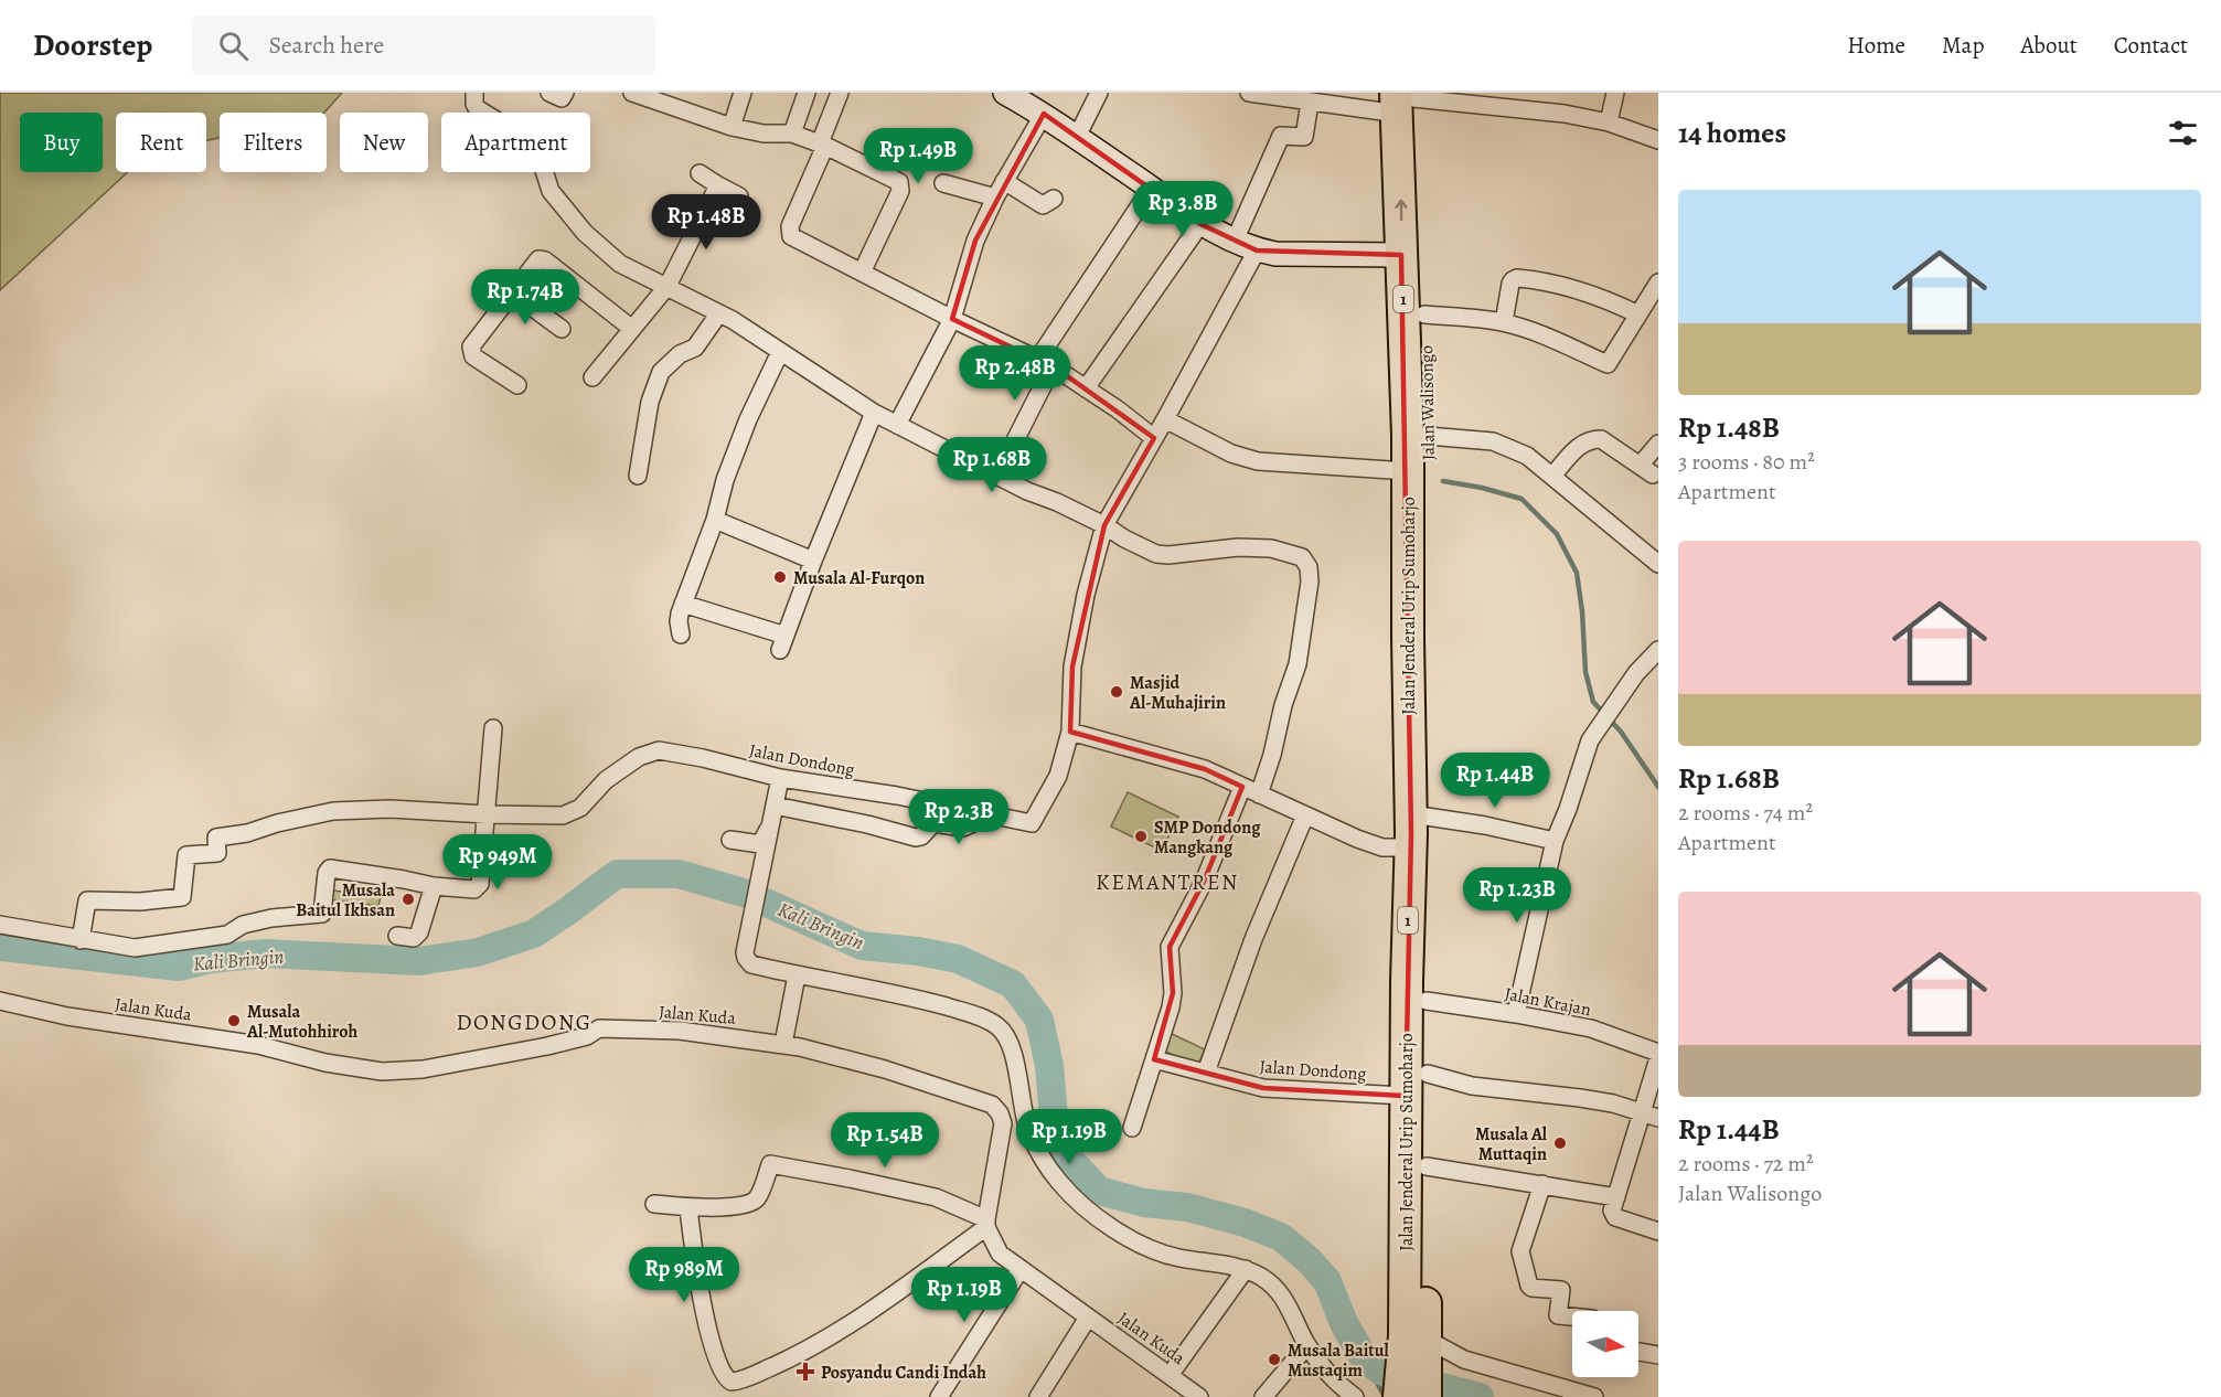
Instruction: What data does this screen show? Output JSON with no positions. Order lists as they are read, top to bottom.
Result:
{
  "streets": {
    "highway": ["1", "Jalan Walisongo", "Jalan Jenderal Urip Sumoharjo"],
    "street": ["Jalan Dondong", "Jalan Krajan", "Jalan Kuda"]
  },
  "crossings": [
    ["Jalan Walisongo", "Jalan Jenderal Urip Sumoharjo"],
    ["Jalan Walisongo", "Jalan Krajan"],
    ["Jalan Jenderal Urip Sumoharjo", "Jalan Dondong"]
  ],
  "districts": ["KEMANTREN", "DONGDONG"],
  "water": ["Kali Bringin"],
  "places": {
    "other": [
      "Musala Al-Furqon",
      "Masjid Al-Muhajirin",
      "SMP Dondong Mangkang",
      "Musala Baitul Ikhsan",
      "Musala Al-Mutohhiroh",
      "Musala Al Muttaqin",
      "Musala Baitul Mustaqim"
    ],
    "health": ["Posyandu Candi Indah"]
  },
  "north": "right",
  "page": {
    "header": "Doorstep",
    "search": "Search here",
    "nav": [
      "Home",
      "Map",
      "About",
      "Contact"
    ],
    "heading": "14 homes",
    "chip": [
      "Buy",
      "Rent",
      "Filters",
      "New",
      "Apartment"
    ],
    "price": [
      "Rp 1.49B",
      "Rp 3.8B",
      "Rp 1.48B",
      "Rp 1.74B",
      "Rp 2.48B",
      "Rp 1.68B",
      "Rp 1.44B",
      "Rp 2.3B",
      "Rp 949M",
      "Rp 1.23B",
      "Rp 1.19B",
      "Rp 1.54B",
      "Rp 989M",
      "Rp 1.19B"
    ],
    "list": [
      {
        "name": "Rp 1.48B",
        "note": "3 rooms · 80 m² · Apartment"
      },
      {
        "name": "Rp 1.68B",
        "note": "2 rooms · 74 m² · Apartment"
      },
      {
        "name": "Rp 1.44B",
        "note": "2 rooms · 72 m² · Jalan Walisongo"
      }
    ]
  }
}
